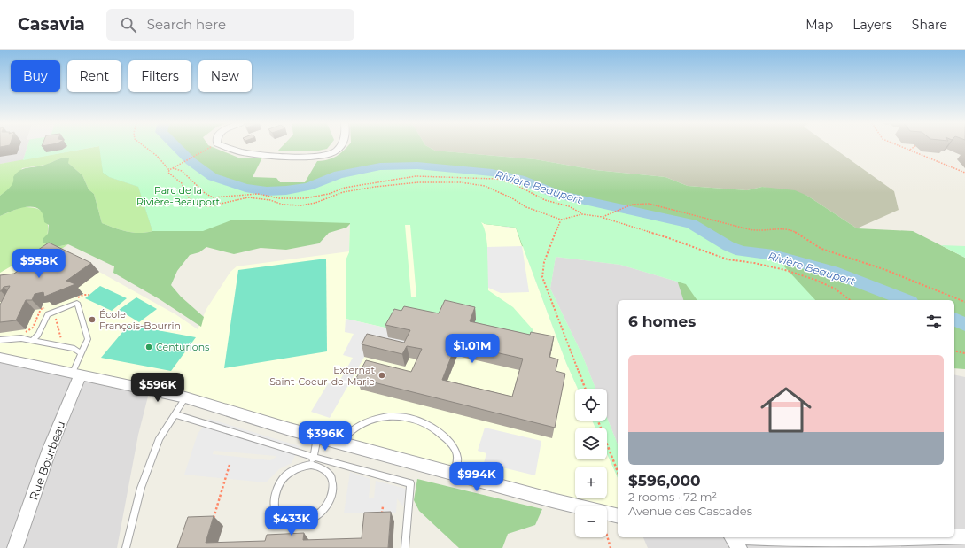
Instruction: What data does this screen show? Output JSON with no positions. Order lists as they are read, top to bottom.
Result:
{
  "streets": {
    "street": ["Rue Bourbeau"]
  },
  "water": ["Rivière Beauport"],
  "parks": ["Parc de la Rivière-Beauport"],
  "places": ["École François-Bourrin", "Centurions", "Externat Saint-Coeur-de-Marie"],
  "page": {
    "header": "Casavia",
    "search": "Search here",
    "nav": ["Map", "Layers", "Share"],
    "chip": [
      "Buy",
      "Rent",
      "Filters",
      "New"
    ],
    "price": [
      "$958K",
      "$1.01M",
      "$596K",
      "$396K",
      "$994K",
      "$433K"
    ],
    "heading": "6 homes",
    "list": [
      {
        "name": "$596,000",
        "note": "2 rooms · 72 m² · Avenue des Cascades"
      }
    ],
    "map_buttons": ["+", "−"]
  }
}
